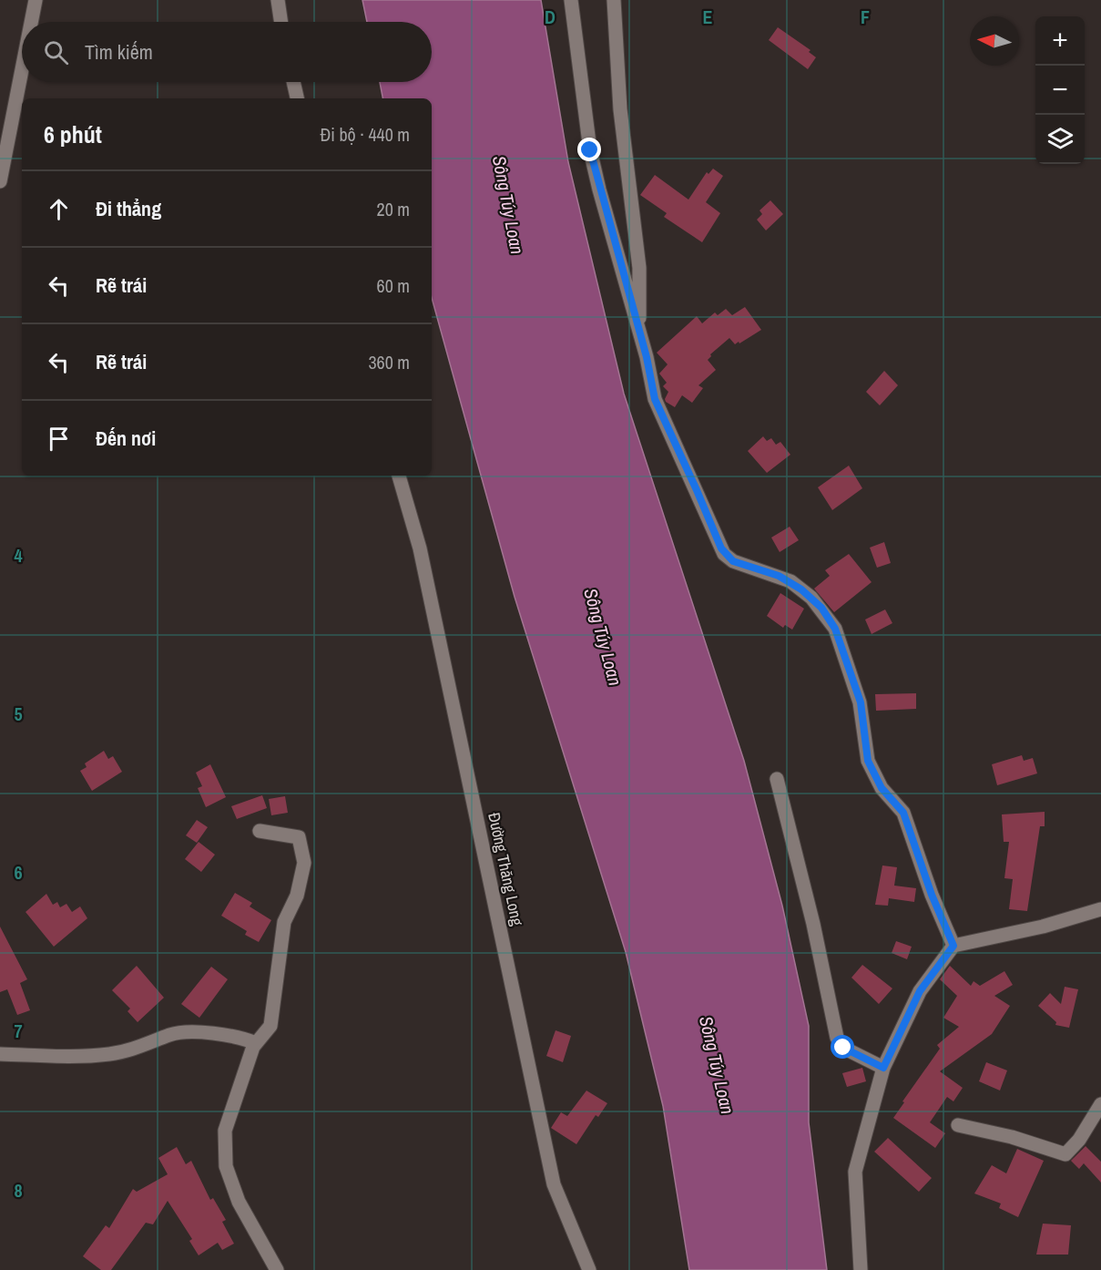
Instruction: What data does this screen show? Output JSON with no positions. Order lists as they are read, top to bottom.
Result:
{
  "streets": {
    "street": ["Đường Thăng Long"]
  },
  "water": ["Sông Túy Loan"],
  "north": "left",
  "page": {
    "map_buttons": ["+", "−"],
    "search": "Tìm kiếm",
    "heading": ["6 phút", "Đi bộ · 440 m"],
    "list": [
      ["Đi thẳng", "20 m"],
      ["Rẽ trái", "60 m"],
      ["Rẽ trái", "360 m"],
      "Đến nơi"
    ]
  },
  "grid": {
    "columns": ["D", "E", "F"],
    "rows": [
      "4",
      "5",
      "6",
      "7",
      "8"
    ]
  }
}
